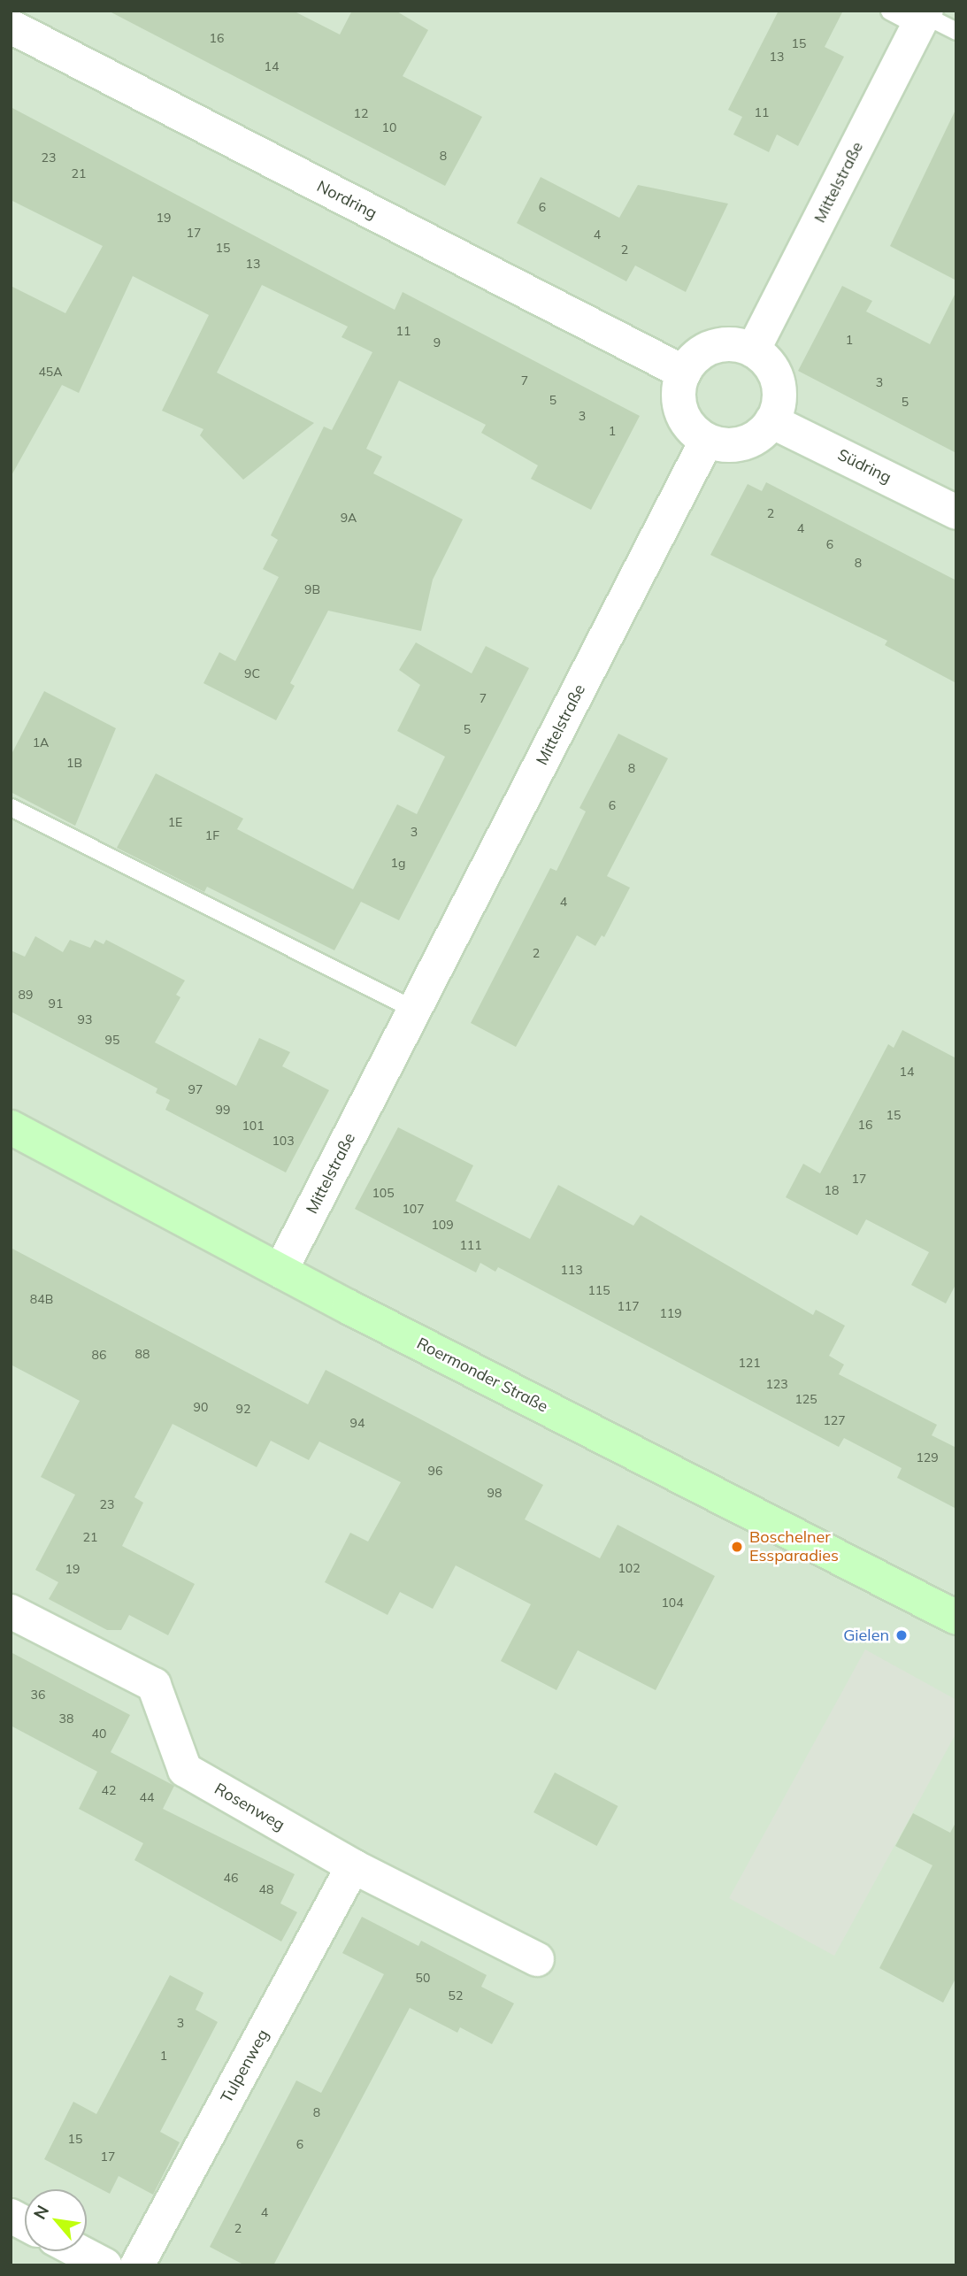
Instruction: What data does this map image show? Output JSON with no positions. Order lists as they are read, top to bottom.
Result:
{
  "streets": {
    "main road": ["Roermonder Straße"],
    "street": [
      "Mittelstraße",
      "Nordring",
      "Südring",
      "Rosenweg",
      "Tulpenweg"
    ]
  },
  "crossings": [
    ["Mittelstraße", "Nordring"],
    ["Mittelstraße", "Südring"],
    ["Mittelstraße", "Roermonder Straße"],
    ["Nordring", "Südring"],
    ["Rosenweg", "Tulpenweg"]
  ],
  "places": ["Boschelner Essparadies", "Gielen"],
  "house_numbers": [
    "16",
    "15",
    "13",
    "14",
    "11",
    "12",
    "10",
    "8",
    "23",
    "21",
    "6",
    "19",
    "17",
    "4",
    "15",
    "2",
    "13",
    "11",
    "1",
    "9",
    "45A",
    "7",
    "3",
    "5",
    "5",
    "3",
    "1",
    "2",
    "9A",
    "4",
    "6",
    "8",
    "9B",
    "9C",
    "7",
    "5",
    "1A",
    "1B",
    "8",
    "6",
    "1E",
    "3",
    "1F",
    "1g",
    "4",
    "2",
    "89",
    "91",
    "93",
    "95",
    "14",
    "97",
    "99",
    "15",
    "16",
    "101",
    "103",
    "17",
    "18",
    "105",
    "107",
    "109",
    "111",
    "113",
    "115",
    "84B",
    "117",
    "119",
    "88",
    "86",
    "121",
    "123",
    "125",
    "90",
    "92",
    "127",
    "94",
    "129",
    "96",
    "98",
    "23",
    "21",
    "102",
    "19",
    "104",
    "36",
    "38",
    "40",
    "42",
    "44",
    "46",
    "48",
    "50",
    "52",
    "3",
    "1",
    "8",
    "15",
    "6",
    "17",
    "4",
    "2"
  ],
  "north": "top left"
}
